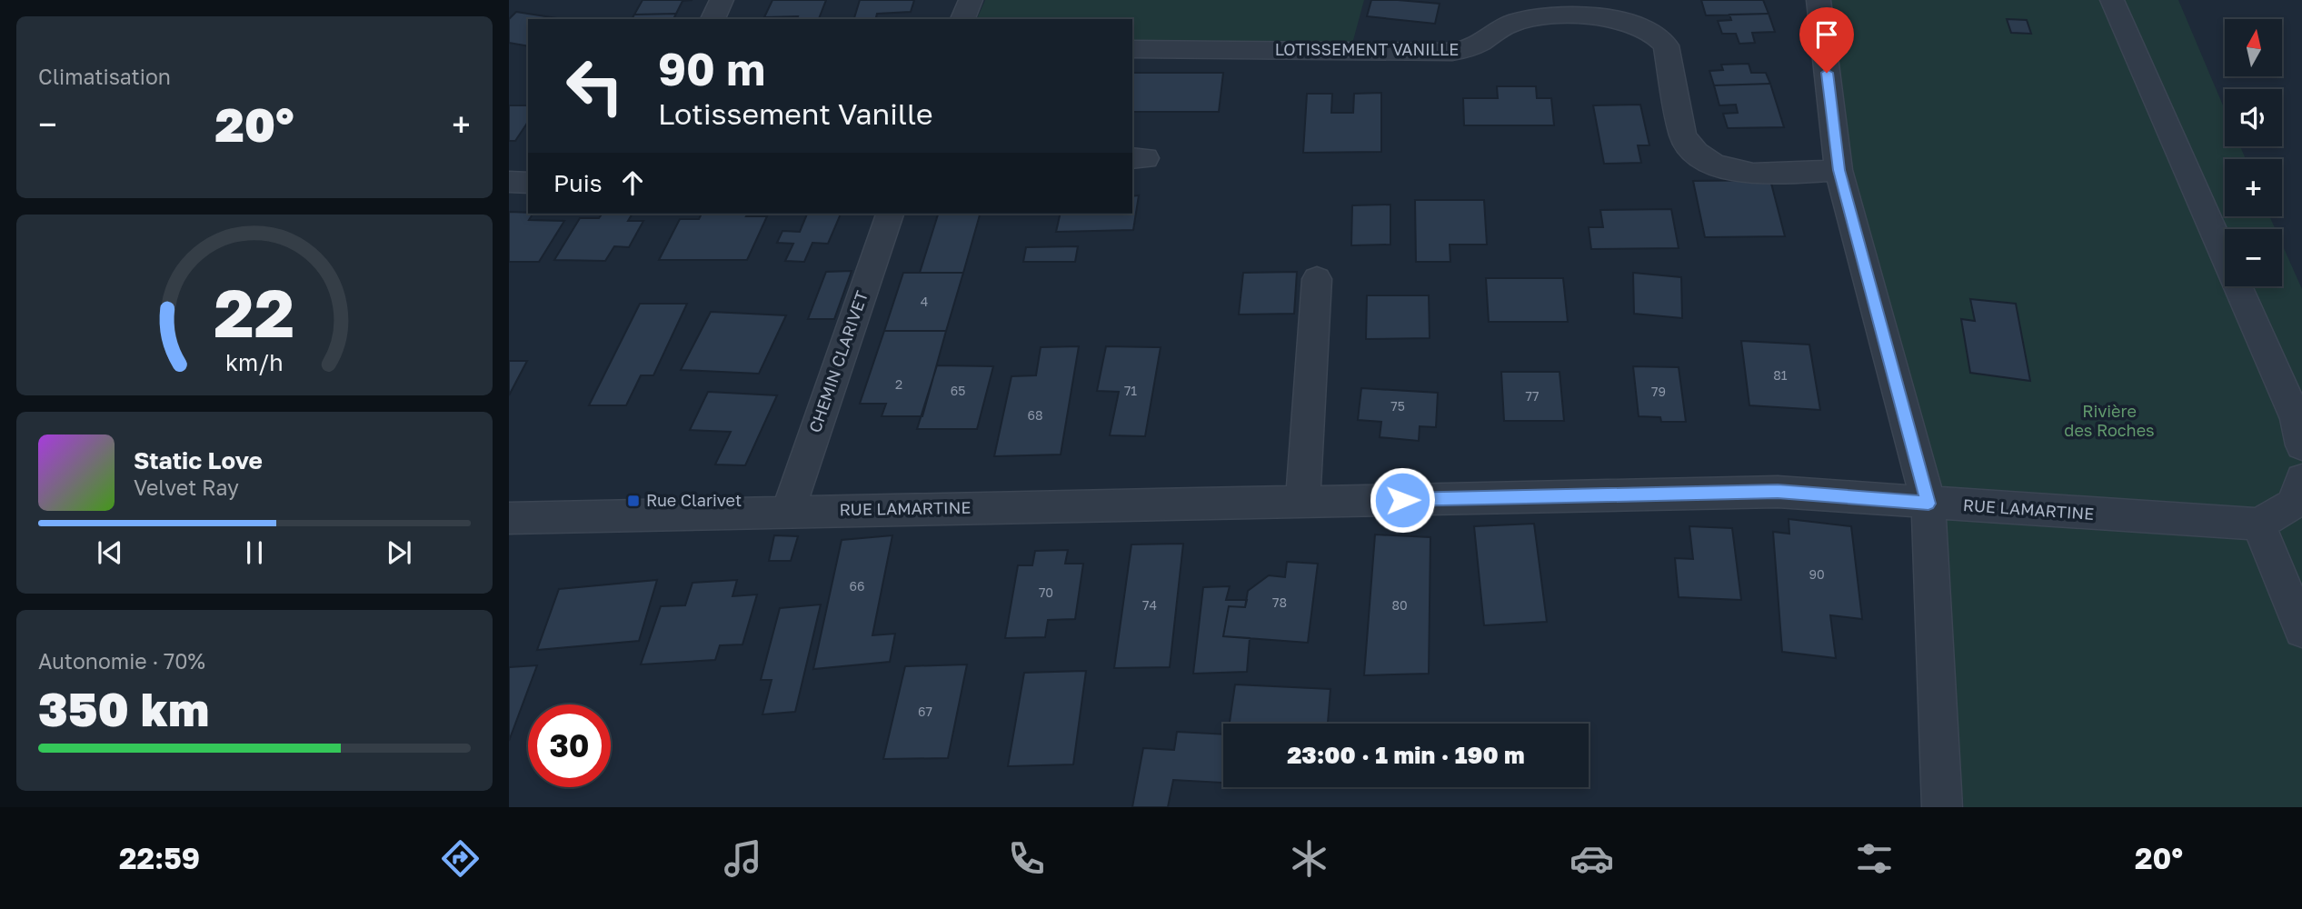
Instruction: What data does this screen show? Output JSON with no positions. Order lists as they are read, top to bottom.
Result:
{
  "streets": {
    "street": ["LOTISSEMENT VANILLE", "CHEMIN CLARIVET", "RUE LAMARTINE"]
  },
  "crossings": [
    ["CHEMIN CLARIVET", "RUE LAMARTINE"]
  ],
  "parks": ["Rivière des Roches"],
  "places": {
    "transit": ["Rue Clarivet"]
  },
  "house_numbers": [
    "4",
    "81",
    "2",
    "65",
    "71",
    "79",
    "77",
    "75",
    "68",
    "90",
    "66",
    "70",
    "78",
    "74",
    "80",
    "67"
  ],
  "north": "top",
  "page": {
    "tile": [
      "Climatisation",
      ["Autonomie · 70%", "350 km"]
    ],
    "map_buttons": ["+", "−"],
    "turn": ["90 m", "Lotissement Vanille"],
    "heat": ["−", "20°", "+"],
    "then": "Puis",
    "song": ["Static Love", "Velvet Ray"],
    "limit": "30",
    "trip": "23:00 · 1 min · 190 m",
    "tabs": ["22:59", "20°"],
    "gauge": ["22", "km/h"]
  }
}
